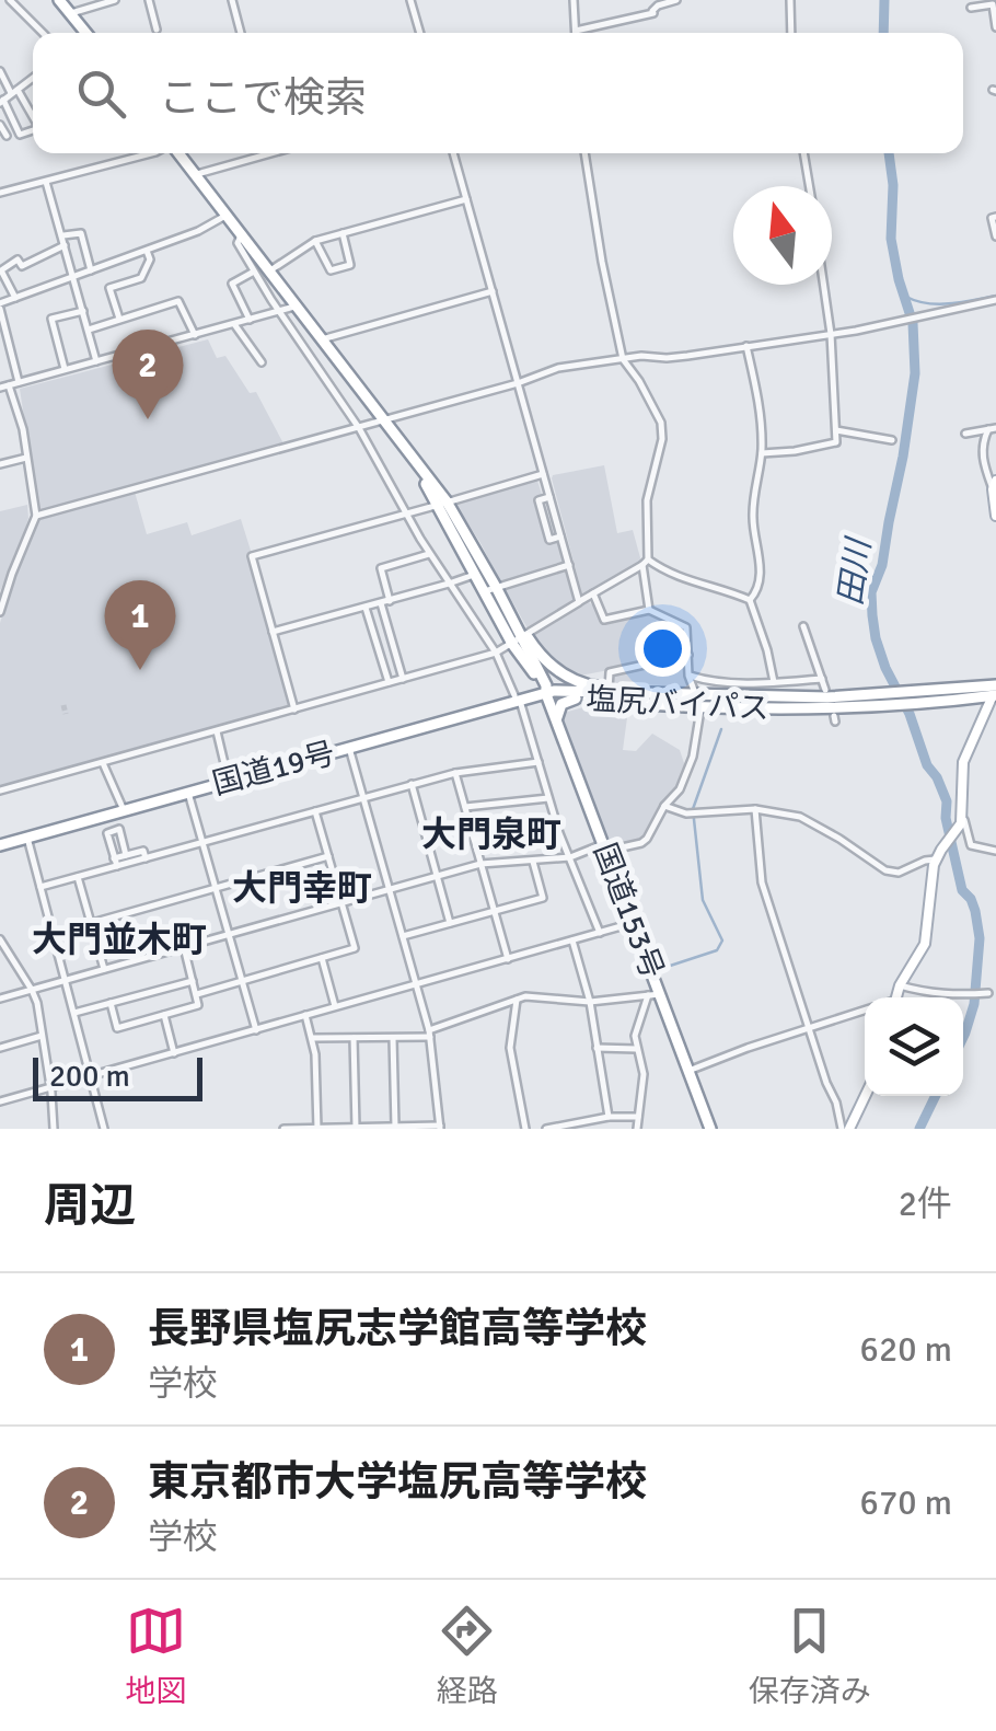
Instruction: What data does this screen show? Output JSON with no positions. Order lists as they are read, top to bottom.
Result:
{
  "streets": {
    "highway": ["塩尻バイパス", "国道19号", "国道153号"]
  },
  "crossings": [
    ["塩尻バイパス", "国道19号"],
    ["塩尻バイパス", "国道153号"],
    ["国道19号", "国道153号"]
  ],
  "districts": ["大門泉町", "大門幸町", "大門並木町"],
  "water": ["田川"],
  "scale_bar": "200 m",
  "north": "top",
  "page": {
    "search": "ここで検索",
    "pins": ["2", "1"],
    "scale": "200 m",
    "heading": ["周辺", "2件"],
    "list": [
      {
        "mark": "1",
        "name": "長野県塩尻志学館高等学校",
        "note": "学校",
        "value": "620 m"
      },
      {
        "mark": "2",
        "name": "東京都市大学塩尻高等学校",
        "note": "学校",
        "value": "670 m"
      }
    ],
    "nav": ["地図", "経路", "保存済み"]
  }
}
